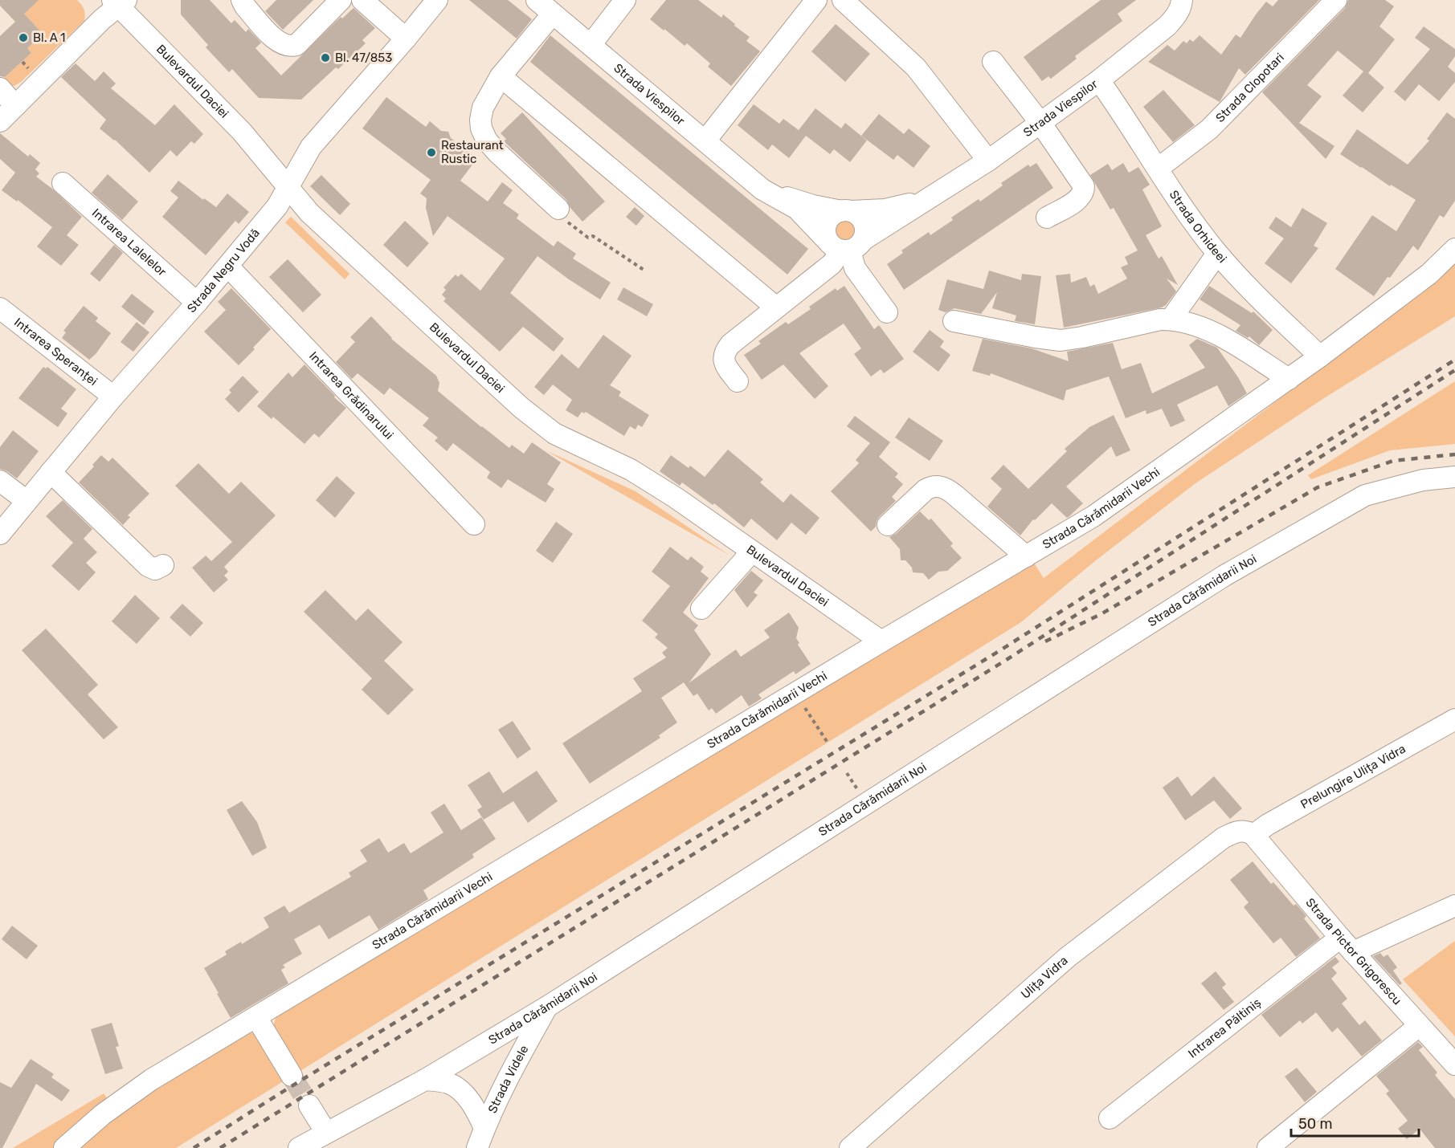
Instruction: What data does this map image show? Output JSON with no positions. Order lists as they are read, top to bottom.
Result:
{
  "streets": {
    "street": [
      "Bulevardul Daciei",
      "Strada Clopotari",
      "Strada Viespilor",
      "Strada Orhideei",
      "Intrarea Lalelelor",
      "Strada Negru Vodă",
      "Intrarea Speranței",
      "Intrarea Grădinarului",
      "Strada Cărămidarii Vechi",
      "Strada Cărămidarii Noi",
      "Prelungire Ulița Vidra",
      "Strada Pictor Grigorescu",
      "Ulița Vidra",
      "Intrarea Păltiniș",
      "Strada Videle"
    ]
  },
  "crossings": [
    ["Bulevardul Daciei", "Strada Negru Vodă"],
    ["Bulevardul Daciei", "Strada Cărămidarii Vechi"],
    ["Strada Clopotari", "Strada Orhideei"],
    ["Strada Viespilor", "Strada Orhideei"],
    ["Strada Orhideei", "Strada Cărămidarii Vechi"],
    ["Intrarea Lalelelor", "Strada Negru Vodă"],
    ["Strada Negru Vodă", "Intrarea Speranței"],
    ["Strada Negru Vodă", "Intrarea Grădinarului"],
    ["Strada Cărămidarii Noi", "Strada Videle"],
    ["Prelungire Ulița Vidra", "Strada Pictor Grigorescu"],
    ["Prelungire Ulița Vidra", "Ulița Vidra"],
    ["Strada Pictor Grigorescu", "Ulița Vidra"],
    ["Strada Pictor Grigorescu", "Intrarea Păltiniș"]
  ],
  "places": ["Bl. A 1", "Bl. 47/853", "Restaurant Rustic"],
  "scale_bar": "50 m"
}
